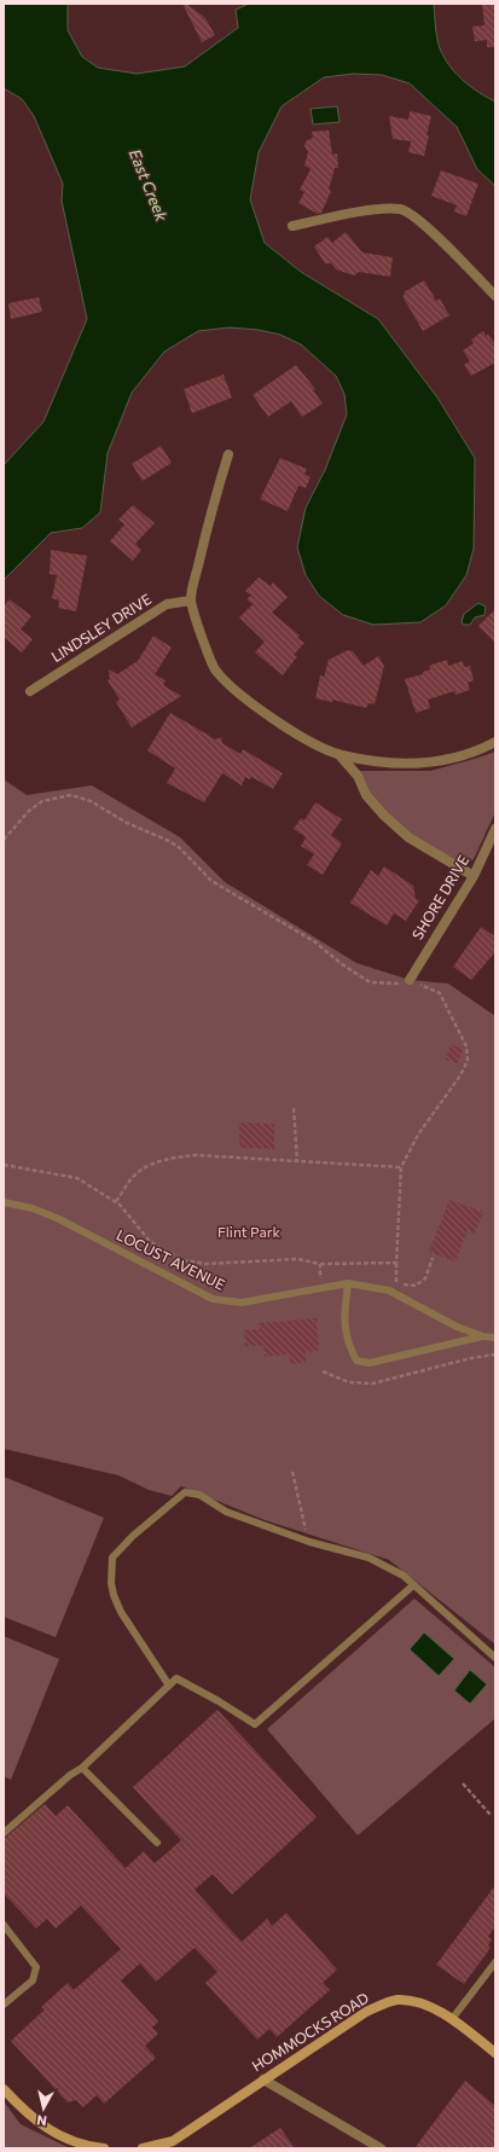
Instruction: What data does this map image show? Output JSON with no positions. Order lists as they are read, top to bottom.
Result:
{
  "streets": {
    "street": ["LINDSLEY DRIVE", "SHORE DRIVE", "HOMMOCKS ROAD"],
    "lane": ["LOCUST AVENUE"]
  },
  "water": ["East Creek"],
  "parks": ["Flint Park"],
  "north": "bottom"
}
